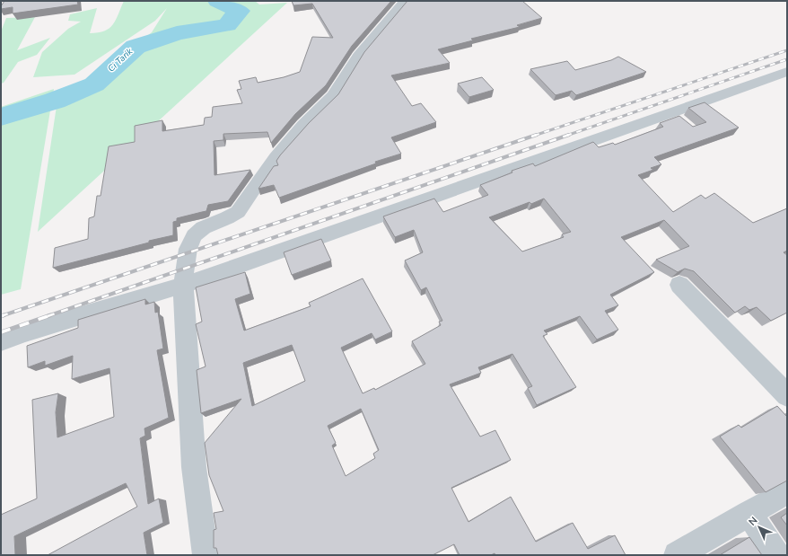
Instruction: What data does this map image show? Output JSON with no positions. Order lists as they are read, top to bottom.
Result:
{
  "water": ["Ci Tarik"],
  "north": "top left"
}
